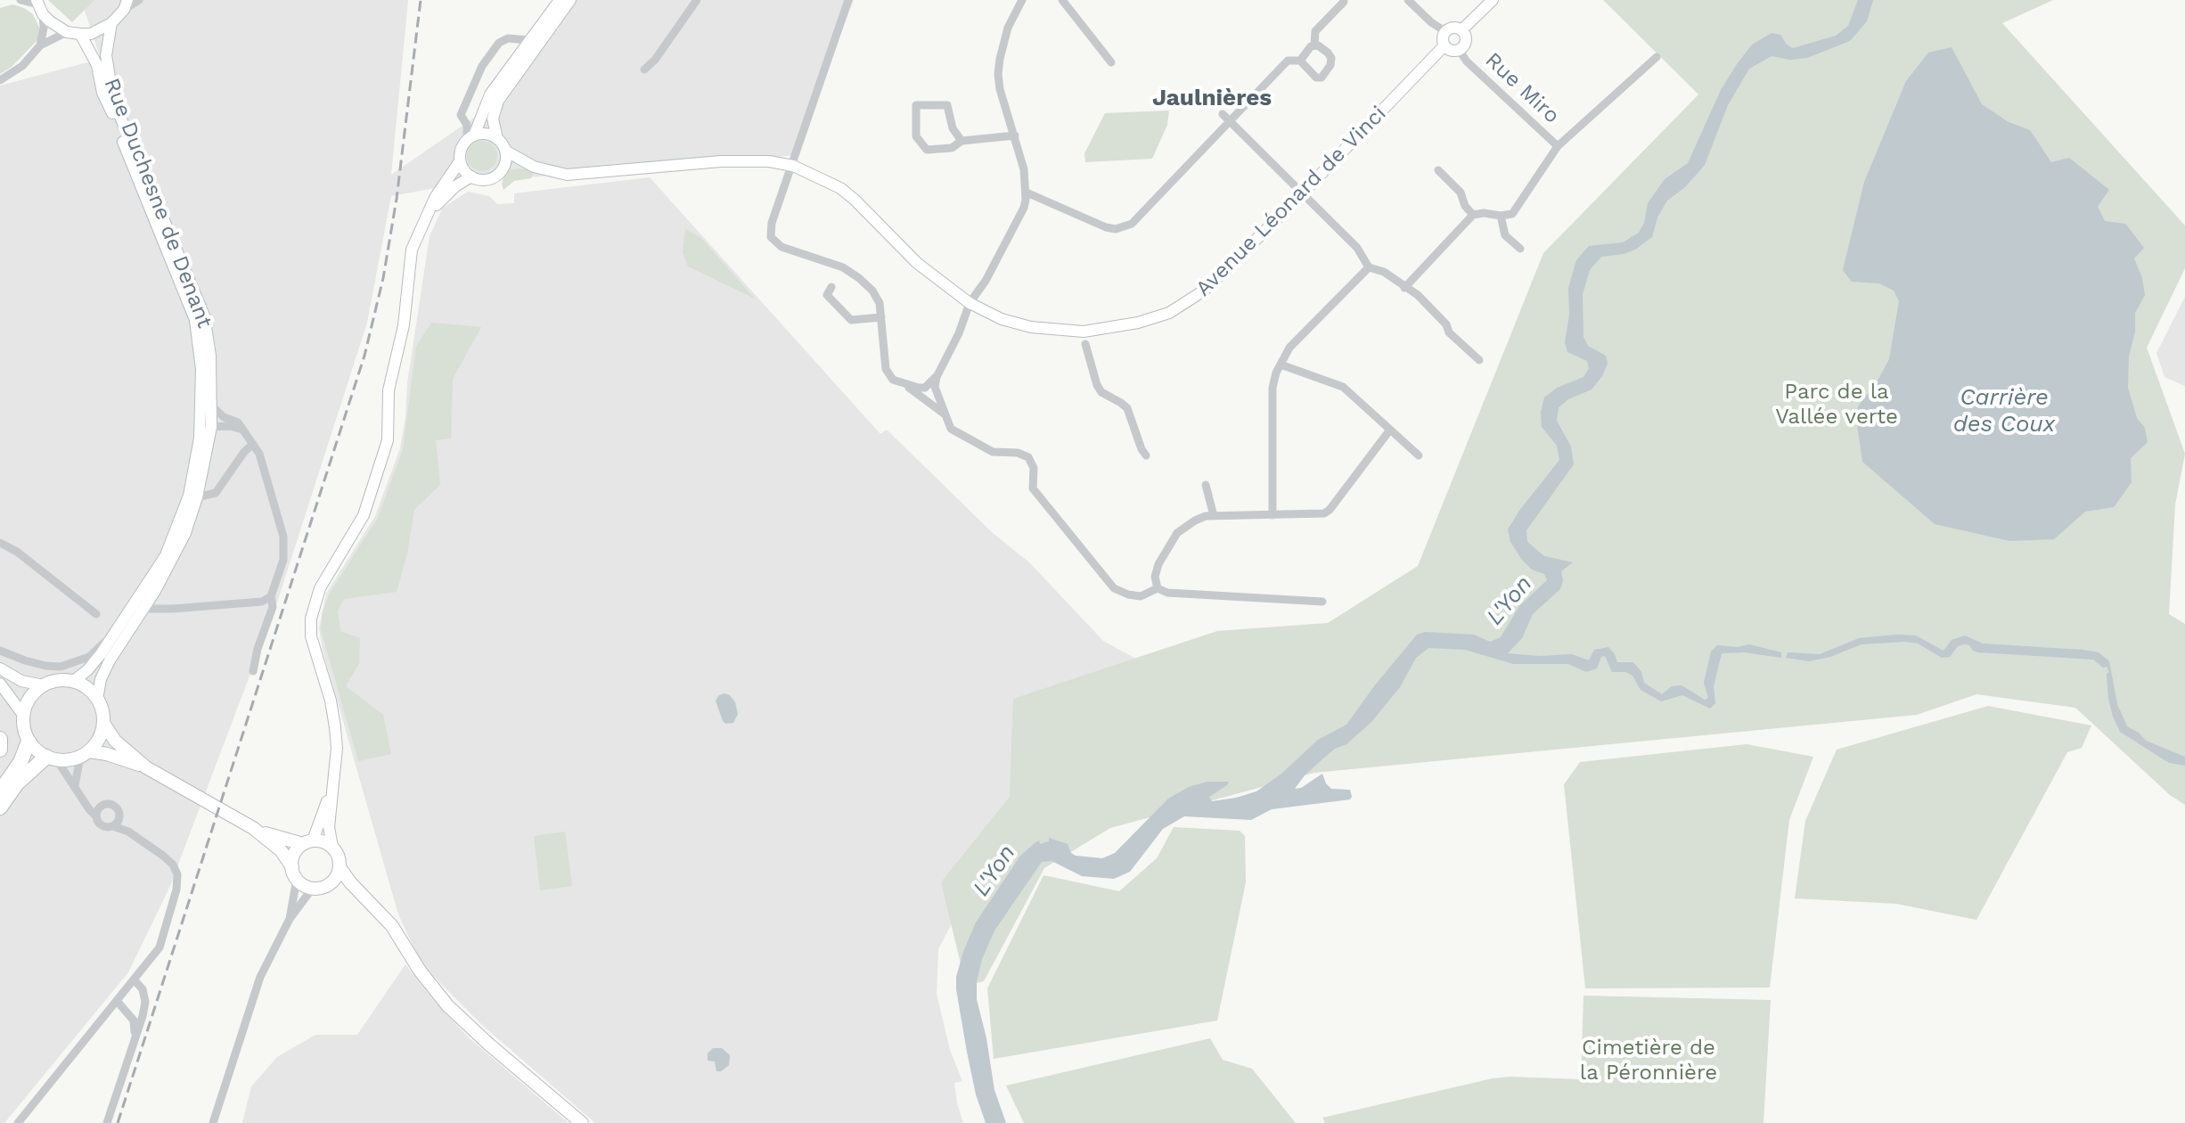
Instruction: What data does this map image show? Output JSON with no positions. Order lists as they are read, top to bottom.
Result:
{
  "streets": {
    "main road": ["Avenue Léonard de Vinci", "Rue Duchesne de Denant"],
    "street": ["Rue Miro"]
  },
  "crossings": [
    ["Rue Miro", "Avenue Léonard de Vinci"]
  ],
  "districts": ["Jaulnières"],
  "water": ["Carrière des Coux", "L'Yon"],
  "parks": ["Parc de la Vallée verte", "Cimetière de la Péronnière"]
}
